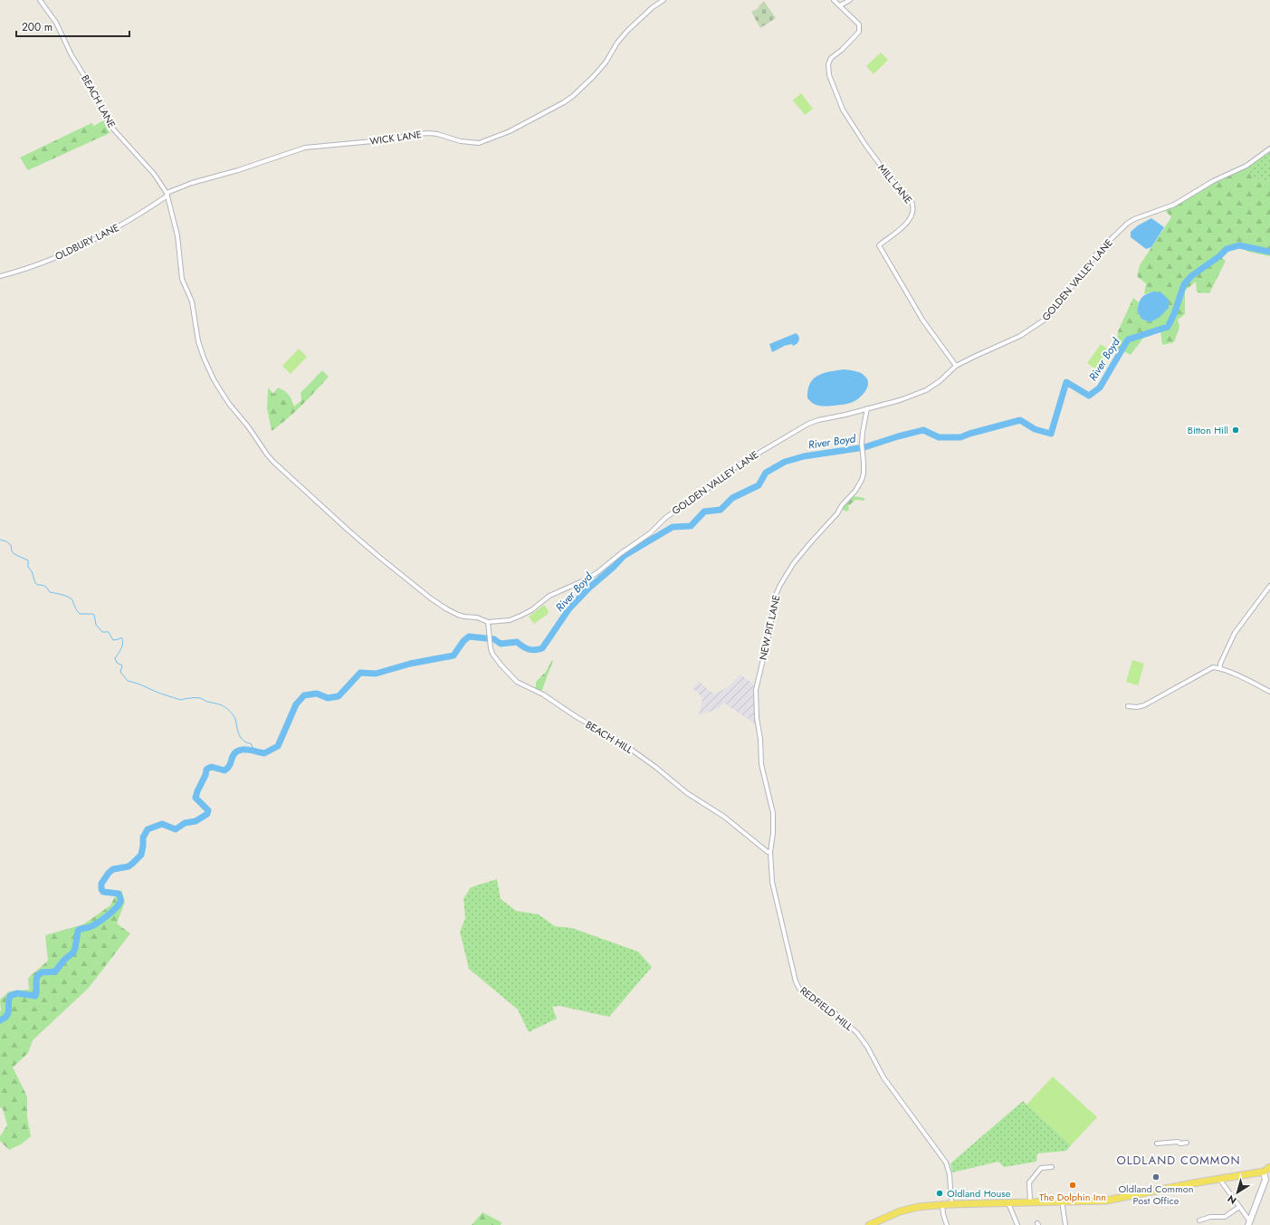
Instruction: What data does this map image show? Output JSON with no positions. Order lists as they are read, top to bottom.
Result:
{
  "streets": {
    "street": [
      "BEACH LANE",
      "WICK LANE",
      "MILL LANE",
      "OLDBURY LANE",
      "GOLDEN VALLEY LANE",
      "NEW PIT LANE",
      "BEACH HILL",
      "REDFIELD HILL"
    ]
  },
  "crossings": [
    ["BEACH LANE", "WICK LANE"],
    ["BEACH LANE", "OLDBURY LANE"],
    ["WICK LANE", "OLDBURY LANE"],
    ["MILL LANE", "GOLDEN VALLEY LANE"],
    ["GOLDEN VALLEY LANE", "NEW PIT LANE"],
    ["GOLDEN VALLEY LANE", "BEACH HILL"],
    ["NEW PIT LANE", "BEACH HILL"],
    ["NEW PIT LANE", "REDFIELD HILL"],
    ["BEACH HILL", "REDFIELD HILL"]
  ],
  "districts": ["OLDLAND COMMON"],
  "water": ["River Boyd"],
  "places": [
    "Bitton Hill",
    "Oldland Common Post Office",
    "The Dolphin Inn",
    "Oldland House"
  ],
  "scale_bar": "200 m",
  "north": "bottom left"
}
